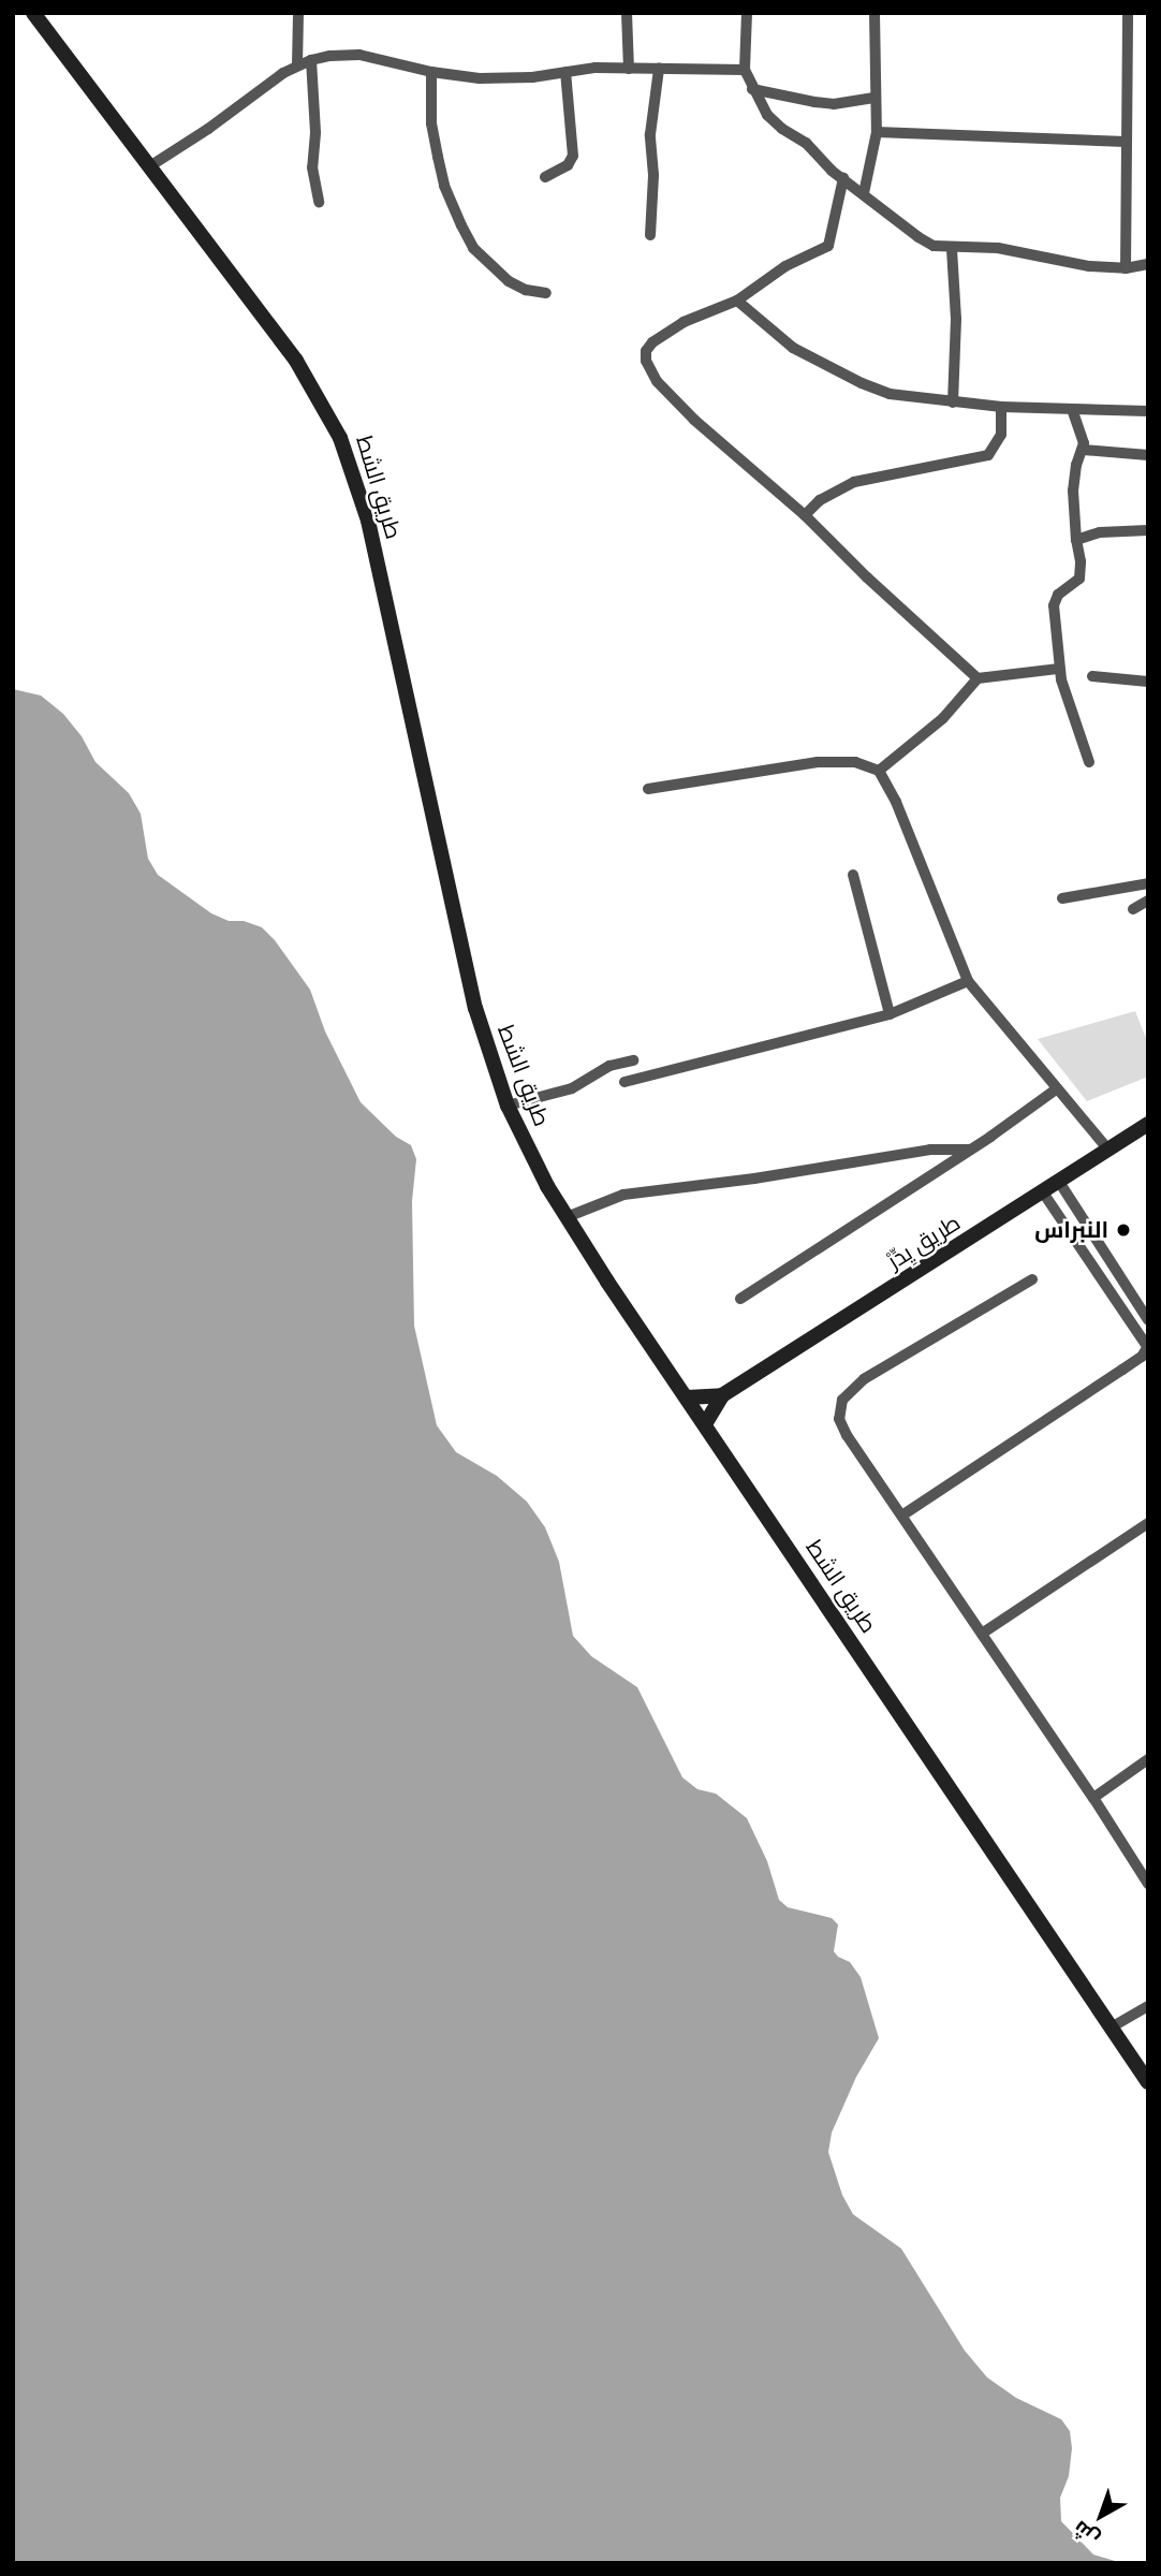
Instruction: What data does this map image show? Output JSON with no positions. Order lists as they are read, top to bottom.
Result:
{
  "streets": {
    "main road": ["طريق الشط", "طريق يِدِّرْ"]
  },
  "crossings": [
    ["طريق الشط", "طريق يِدِّرْ"]
  ],
  "places": ["النبراس"],
  "north": "bottom left"
}
